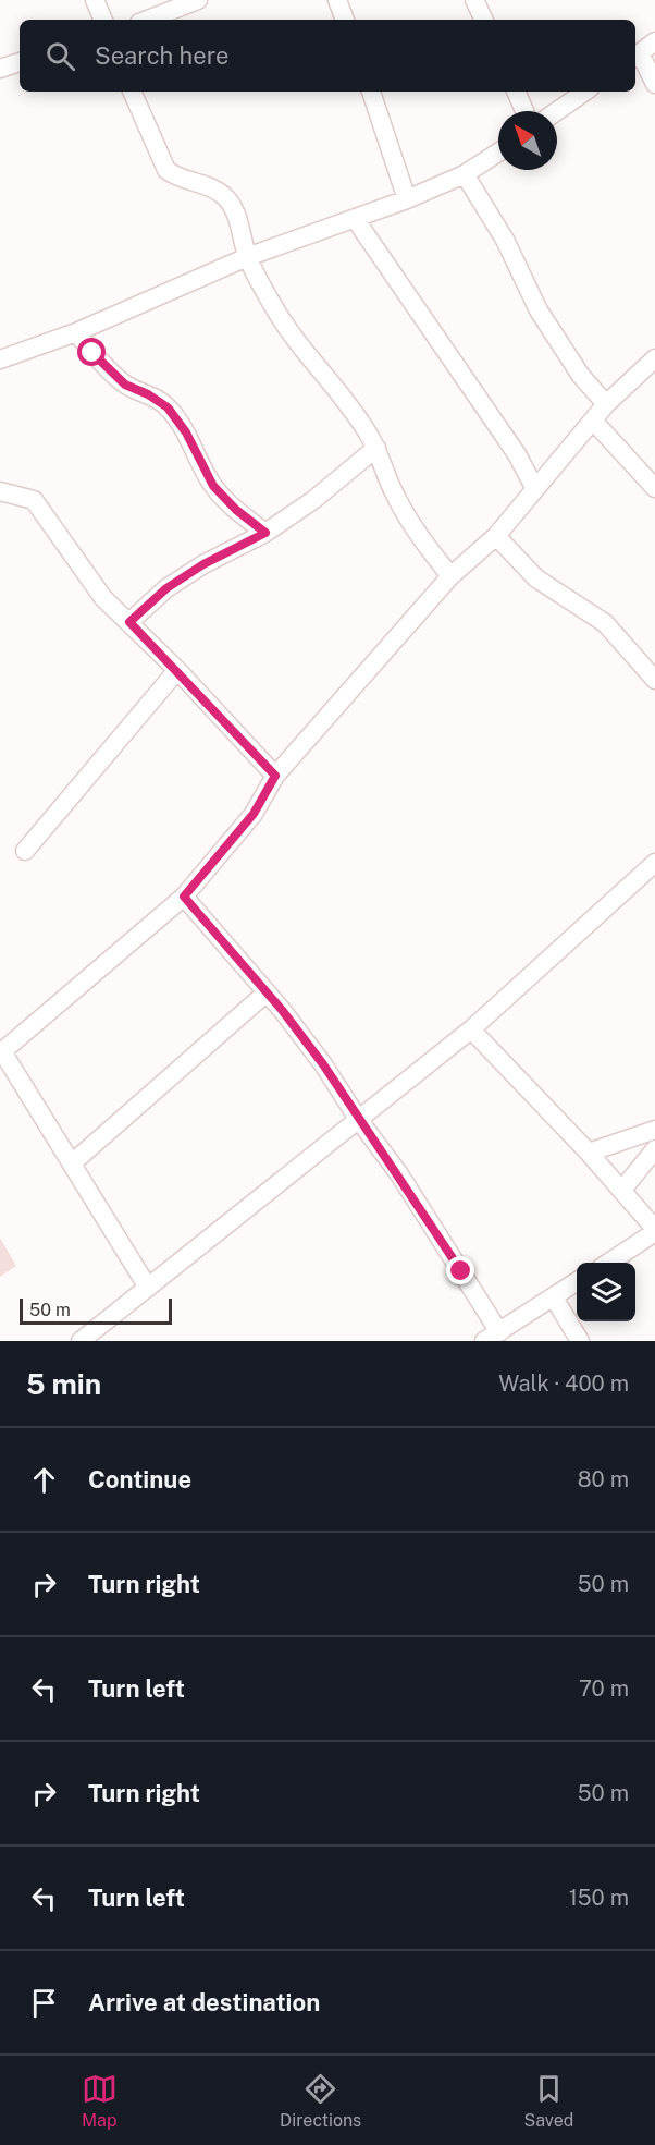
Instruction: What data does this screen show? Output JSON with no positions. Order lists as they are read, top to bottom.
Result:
{
  "scale_bar": "50 m",
  "north": "top left",
  "page": {
    "search": "Search here",
    "scale": "50 m",
    "heading": ["5 min", "Walk · 400 m"],
    "list": [
      ["Continue", "80 m"],
      ["Turn right", "50 m"],
      ["Turn left", "70 m"],
      ["Turn right", "50 m"],
      ["Turn left", "150 m"],
      "Arrive at destination"
    ],
    "nav": ["Map", "Directions", "Saved"]
  }
}
